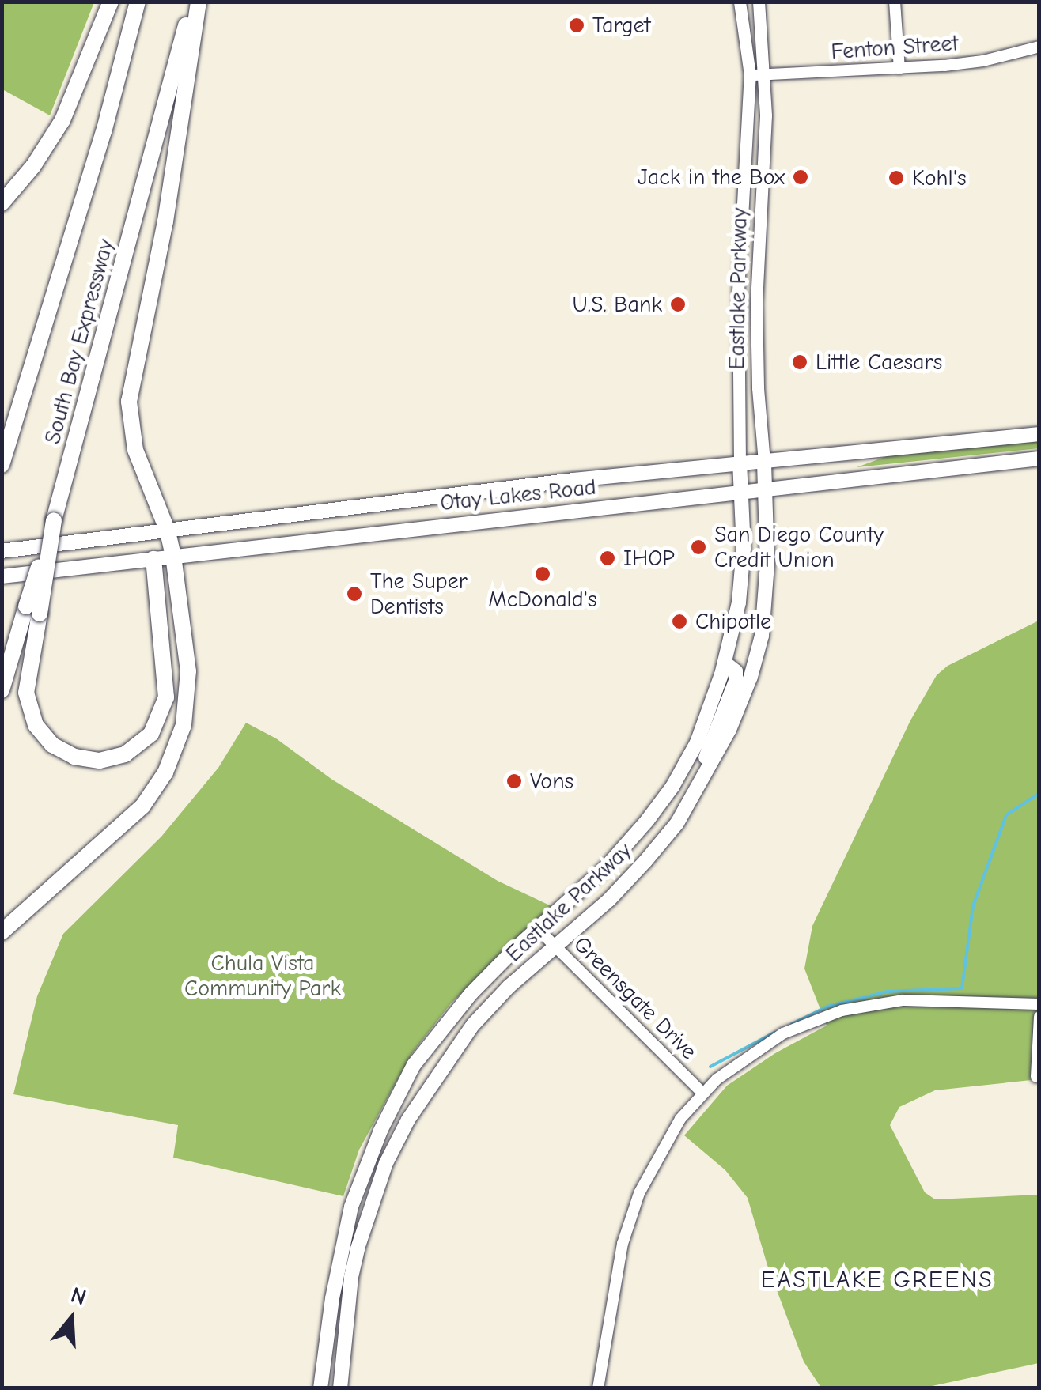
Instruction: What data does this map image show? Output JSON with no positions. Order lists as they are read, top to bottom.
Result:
{
  "streets": {
    "highway": ["South Bay Expressway"],
    "main road": ["Eastlake Parkway", "Otay Lakes Road"],
    "street": ["Fenton Street", "Greensgate Drive"]
  },
  "crossings": [
    ["Fenton Street", "Eastlake Parkway"],
    ["Eastlake Parkway", "Otay Lakes Road"],
    ["Eastlake Parkway", "Greensgate Drive"]
  ],
  "districts": ["EASTLAKE GREENS"],
  "parks": ["Chula Vista Community Park"],
  "places": [
    "Target",
    "Jack in the Box",
    "Kohl's",
    "U.S. Bank",
    "Little Caesars",
    "San Diego County Credit Union",
    "IHOP",
    "McDonald's",
    "The Super Dentists",
    "Chipotle",
    "Vons"
  ],
  "north": "top"
}
